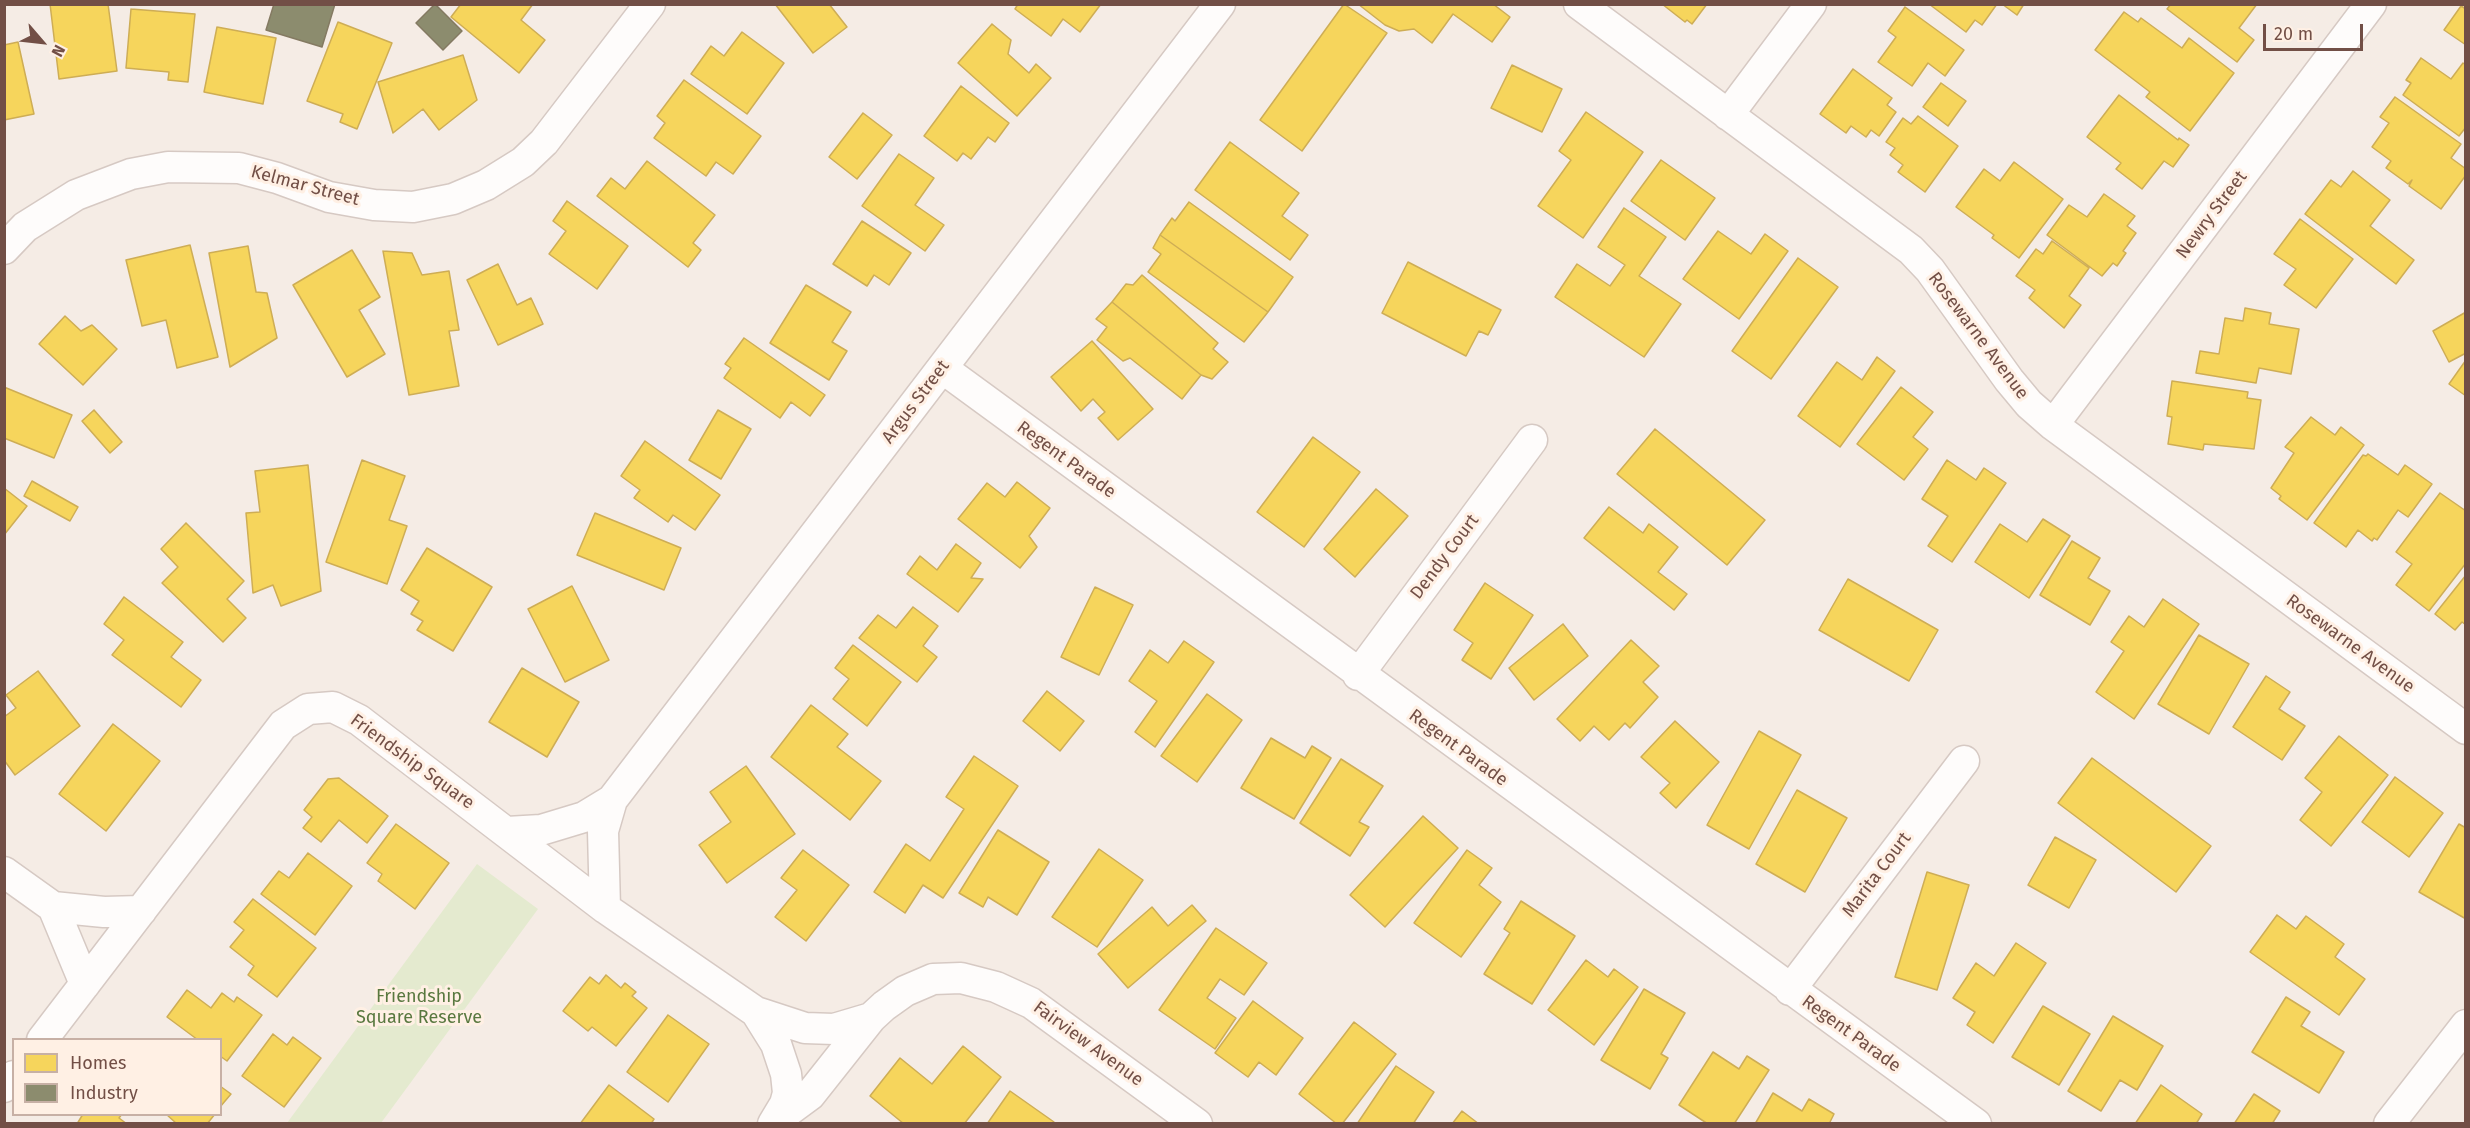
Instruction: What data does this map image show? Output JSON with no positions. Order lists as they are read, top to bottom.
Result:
{
  "streets": {
    "street": [
      "Kelmar Street",
      "Newry Street",
      "Rosewarne Avenue",
      "Argus Street",
      "Regent Parade",
      "Dendy Court",
      "Friendship Square",
      "Marita Court",
      "Fairview Avenue"
    ]
  },
  "crossings": [
    ["Newry Street", "Rosewarne Avenue"],
    ["Argus Street", "Regent Parade"],
    ["Argus Street", "Friendship Square"],
    ["Regent Parade", "Dendy Court"],
    ["Regent Parade", "Marita Court"],
    ["Friendship Square", "Fairview Avenue"]
  ],
  "parks": ["Friendship Square Reserve"],
  "legend": ["Homes", "Industry"],
  "scale_bar": "20 m",
  "north": "bottom right"
}
